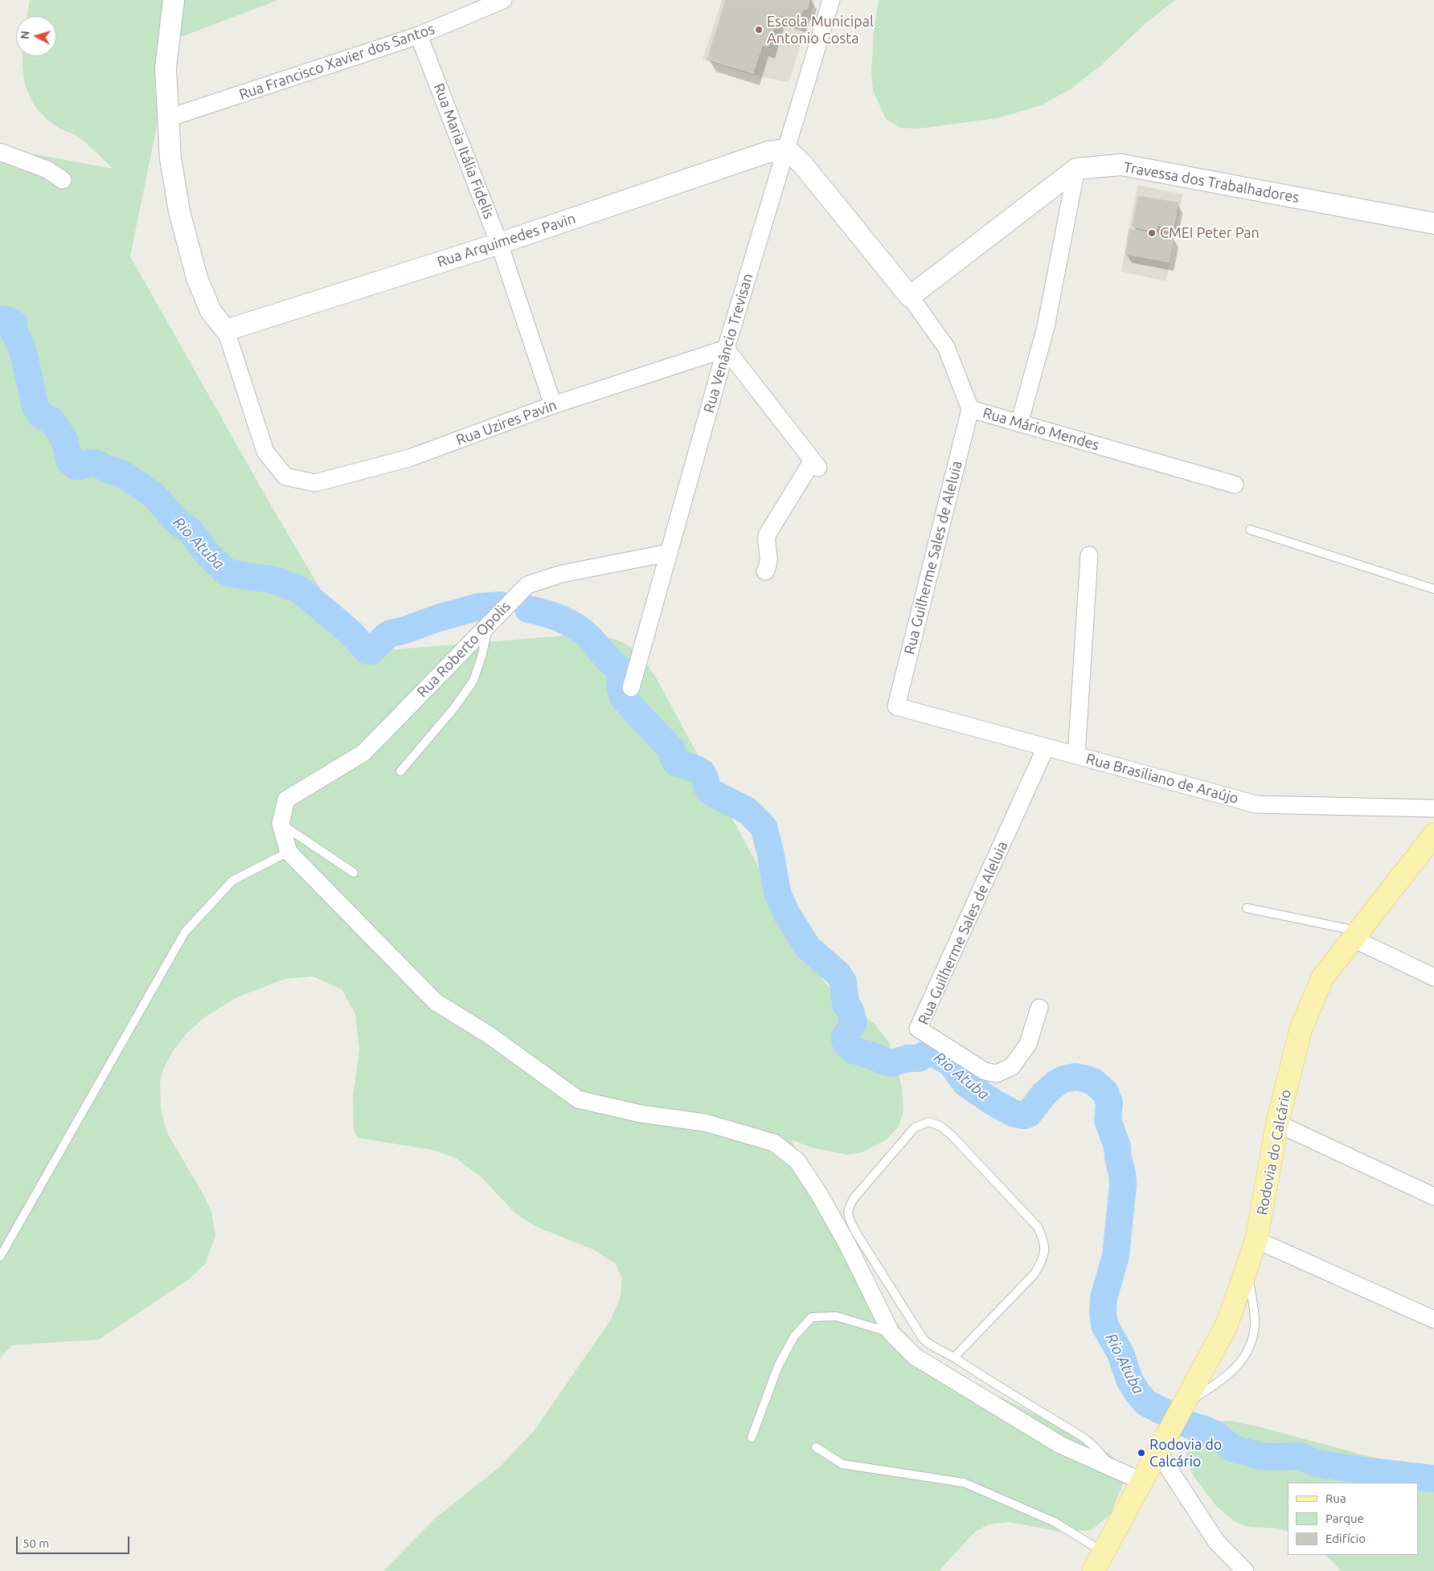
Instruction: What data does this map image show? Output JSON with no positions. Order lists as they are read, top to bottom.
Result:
{
  "streets": {
    "main road": ["Rodovia do Calcário"],
    "street": [
      "Rua Francisco Xavier dos Santos",
      "Rua Maria Itália Fidelis",
      "Travessa dos Trabalhadores",
      "Rua Arquimedes Pavin",
      "Rua Venâncio Trevisan",
      "Rua Uzires Pavin",
      "Rua Mário Mendes",
      "Rua Guilherme Sales de Aleluia",
      "Rua Roberto Opolis",
      "Rua Brasiliano de Araújo"
    ]
  },
  "crossings": [
    ["Rua Francisco Xavier dos Santos", "Rua Maria Itália Fidelis"],
    ["Rua Maria Itália Fidelis", "Rua Arquimedes Pavin"],
    ["Rua Maria Itália Fidelis", "Rua Uzires Pavin"],
    ["Rua Arquimedes Pavin", "Rua Venâncio Trevisan"],
    ["Rua Arquimedes Pavin", "Rua Uzires Pavin"],
    ["Rua Arquimedes Pavin", "Rua Mário Mendes"],
    ["Rua Venâncio Trevisan", "Rua Uzires Pavin"],
    ["Rua Venâncio Trevisan", "Rua Mário Mendes"],
    ["Rua Venâncio Trevisan", "Rua Roberto Opolis"],
    ["Rua Mário Mendes", "Rua Guilherme Sales de Aleluia"],
    ["Rua Guilherme Sales de Aleluia", "Rua Brasiliano de Araújo"]
  ],
  "water": ["Rio Atuba"],
  "places": ["Escola Municipal Antonio Costa", "CMEI Peter Pan", "Rodovia do Calcário"],
  "legend": ["Rua", "Parque", "Edifício"],
  "scale_bar": "50 m",
  "north": "left"
}
